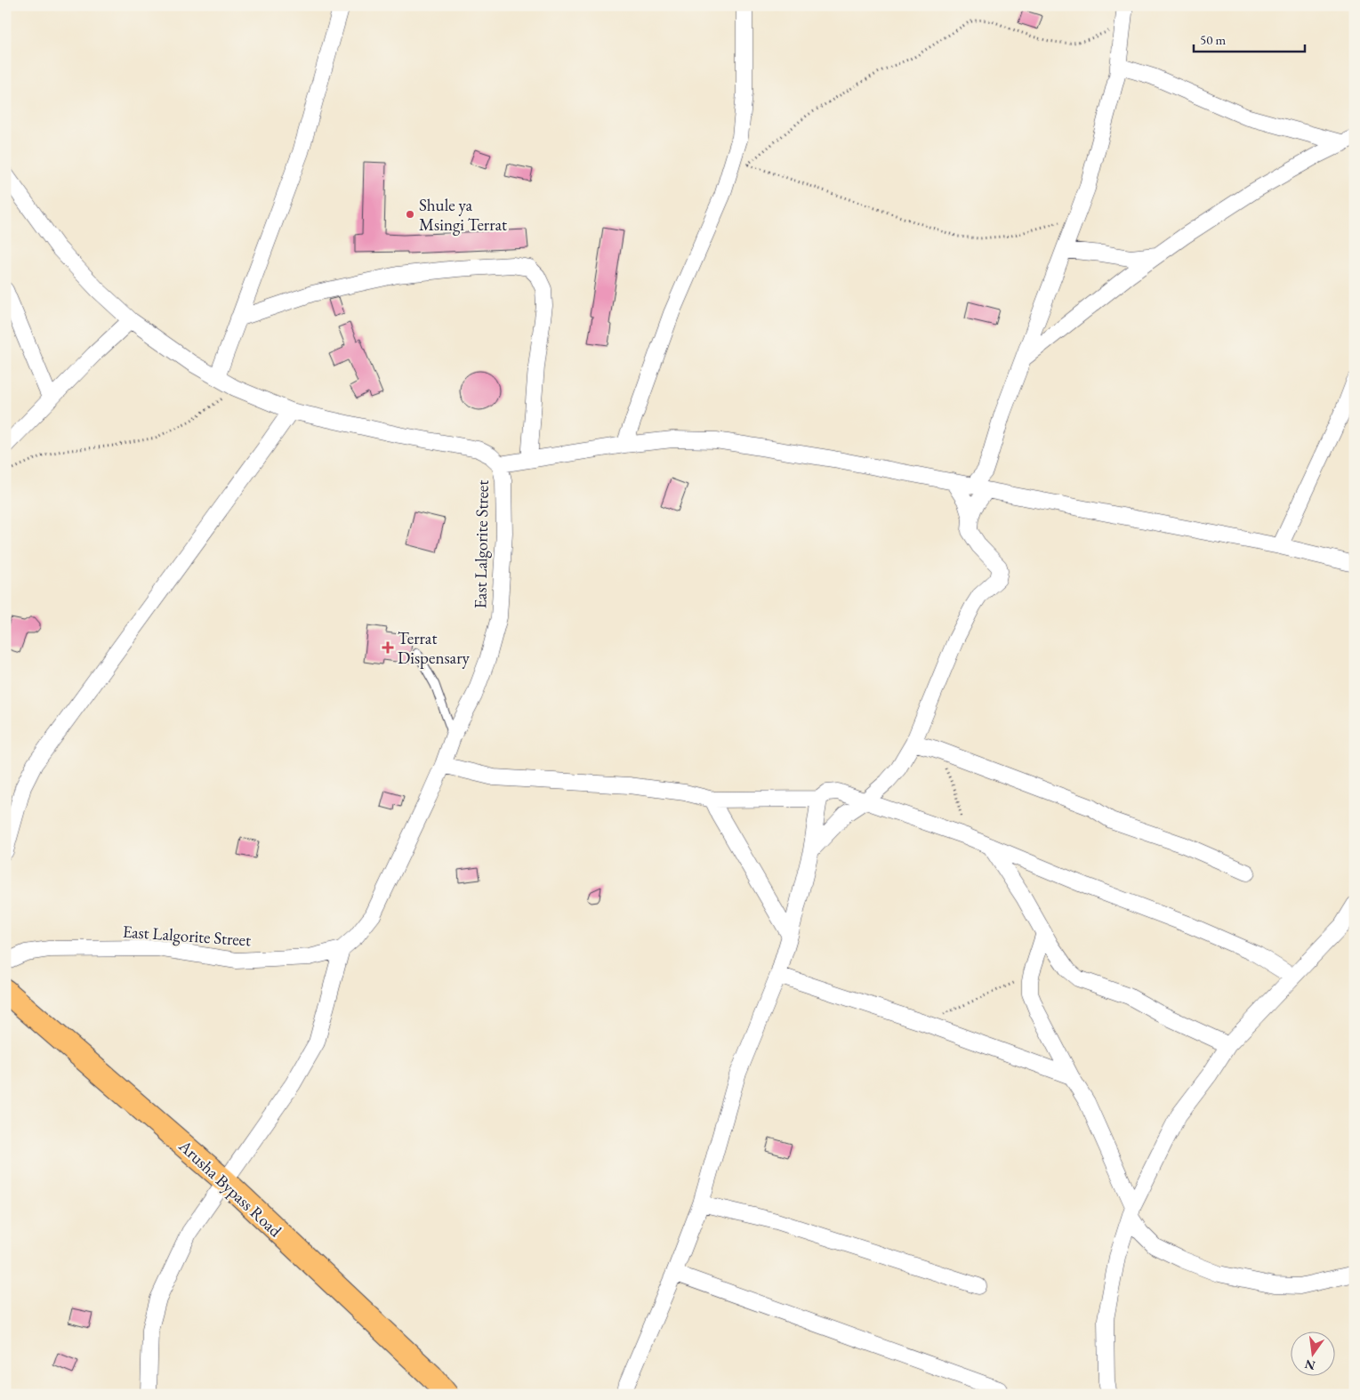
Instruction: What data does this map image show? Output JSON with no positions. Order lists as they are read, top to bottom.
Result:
{
  "streets": {
    "main road": ["Arusha Bypass Road"],
    "street": ["East Lalgorite Street"]
  },
  "places": {
    "other": ["Shule ya Msingi Terrat"],
    "health": ["Terrat Dispensary"]
  },
  "scale_bar": "50 m",
  "north": "bottom"
}
